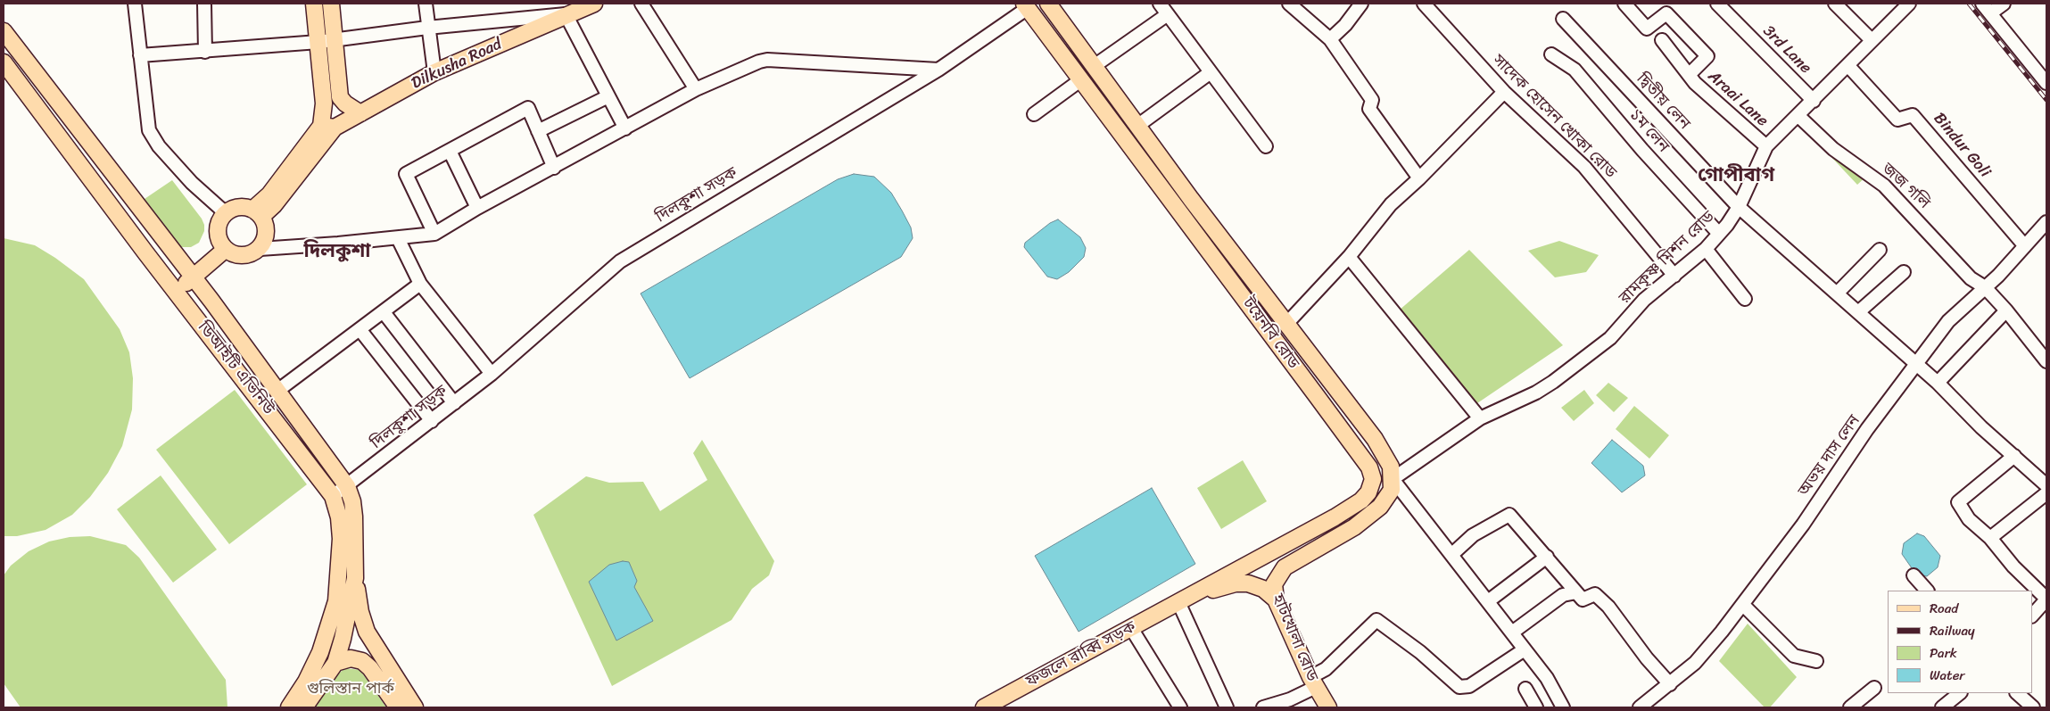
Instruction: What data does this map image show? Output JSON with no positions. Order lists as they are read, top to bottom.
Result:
{
  "streets": {
    "main road": [
      "Dilkusha Road",
      "টয়েনবি রোড",
      "ডিআইটি এভিনিউ",
      "হাটখোলা রোড",
      "ফজলে রাব্বি সড়ক"
    ],
    "street": [
      "3rd Lane",
      "Araai Lane",
      "দ্বিতীয় লেন",
      "সাদেক হোসেন খোকা রোড",
      "১ম লেন",
      "Bindur Goli",
      "জজ গলি",
      "দিলকুশা সড়ক",
      "রামকৃষ্ণ মিশন রোড",
      "অভয় দাস লেন"
    ]
  },
  "crossings": [
    ["3rd Lane", "রামকৃষ্ণ মিশন রোড"],
    ["Araai Lane", "রামকৃষ্ণ মিশন রোড"],
    ["দ্বিতীয় লেন", "রামকৃষ্ণ মিশন রোড"],
    ["সাদেক হোসেন খোকা রোড", "রামকৃষ্ণ মিশন রোড"],
    ["১ম লেন", "রামকৃষ্ণ মিশন রোড"],
    ["Bindur Goli", "রামকৃষ্ণ মিশন রোড"],
    ["Bindur Goli", "অভয় দাস লেন"],
    ["জজ গলি", "রামকৃষ্ণ মিশন রোড"],
    ["জজ গলি", "অভয় দাস লেন"],
    ["দিলকুশা সড়ক", "টয়েনবি রোড"],
    ["দিলকুশা সড়ক", "ডিআইটি এভিনিউ"],
    ["রামকৃষ্ণ মিশন রোড", "টয়েনবি রোড"],
    ["টয়েনবি রোড", "ফজলে রাব্বি সড়ক"]
  ],
  "districts": ["গোপীবাগ", "দিলকুশা"],
  "parks": ["গুলিস্তান পার্ক"],
  "legend": [
    "Road",
    "Railway",
    "Park",
    "Water"
  ]
}
